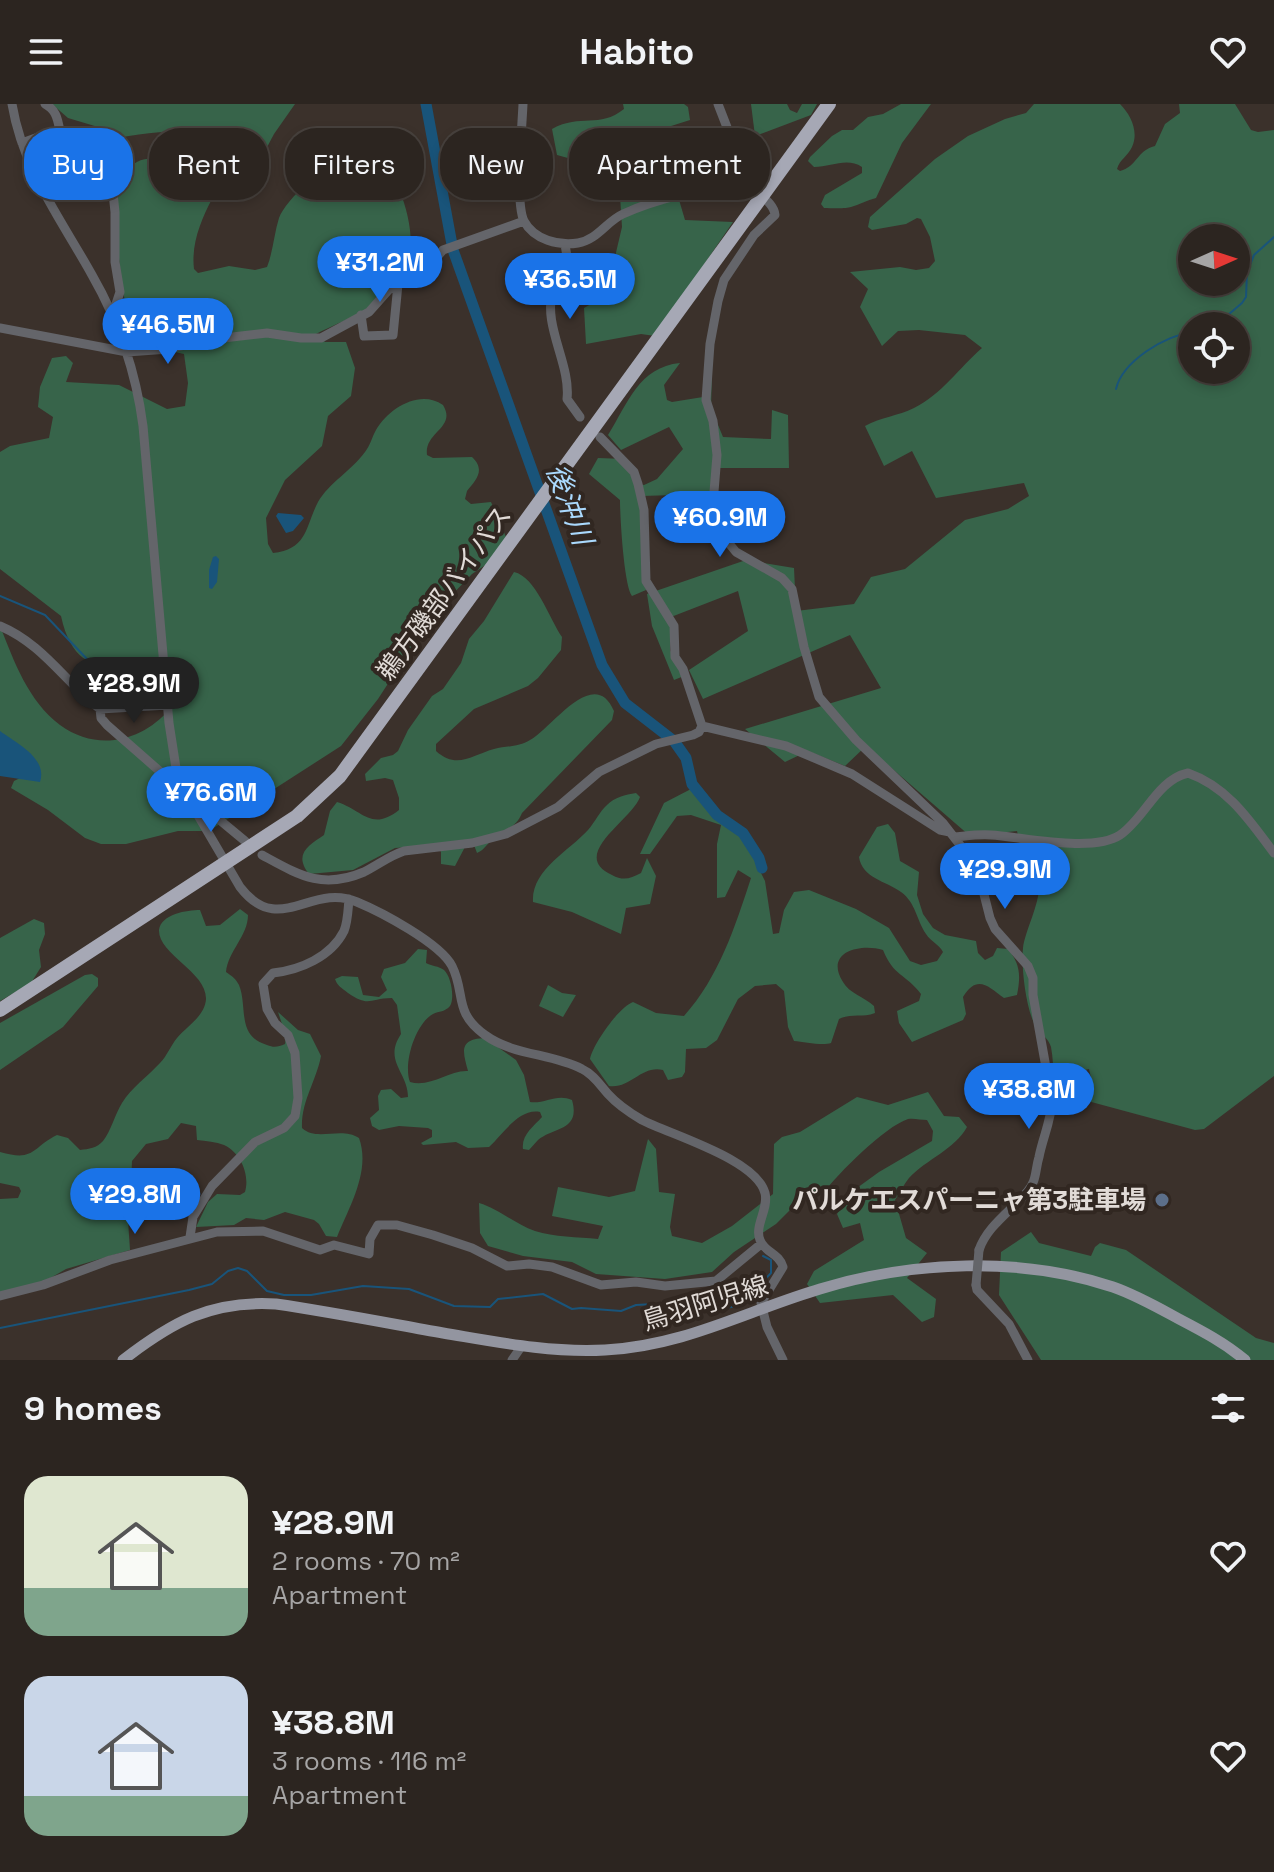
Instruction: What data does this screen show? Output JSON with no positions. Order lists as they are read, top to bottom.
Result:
{
  "streets": {
    "highway": ["鵜方磯部バイパス"],
    "main road": ["鳥羽阿児線"]
  },
  "water": ["後沖川"],
  "places": ["パルケエスパーニャ第3駐車場"],
  "north": "right",
  "page": {
    "header": "Habito",
    "chip": [
      "Buy",
      "Rent",
      "Filters",
      "New",
      "Apartment"
    ],
    "price": [
      "¥31.2M",
      "¥36.5M",
      "¥46.5M",
      "¥60.9M",
      "¥28.9M",
      "¥76.6M",
      "¥29.9M",
      "¥38.8M",
      "¥29.8M"
    ],
    "heading": "9 homes",
    "list": [
      {
        "name": "¥28.9M",
        "note": "2 rooms · 70 m² · Apartment"
      },
      {
        "name": "¥38.8M",
        "note": "3 rooms · 116 m² · Apartment"
      }
    ]
  }
}
